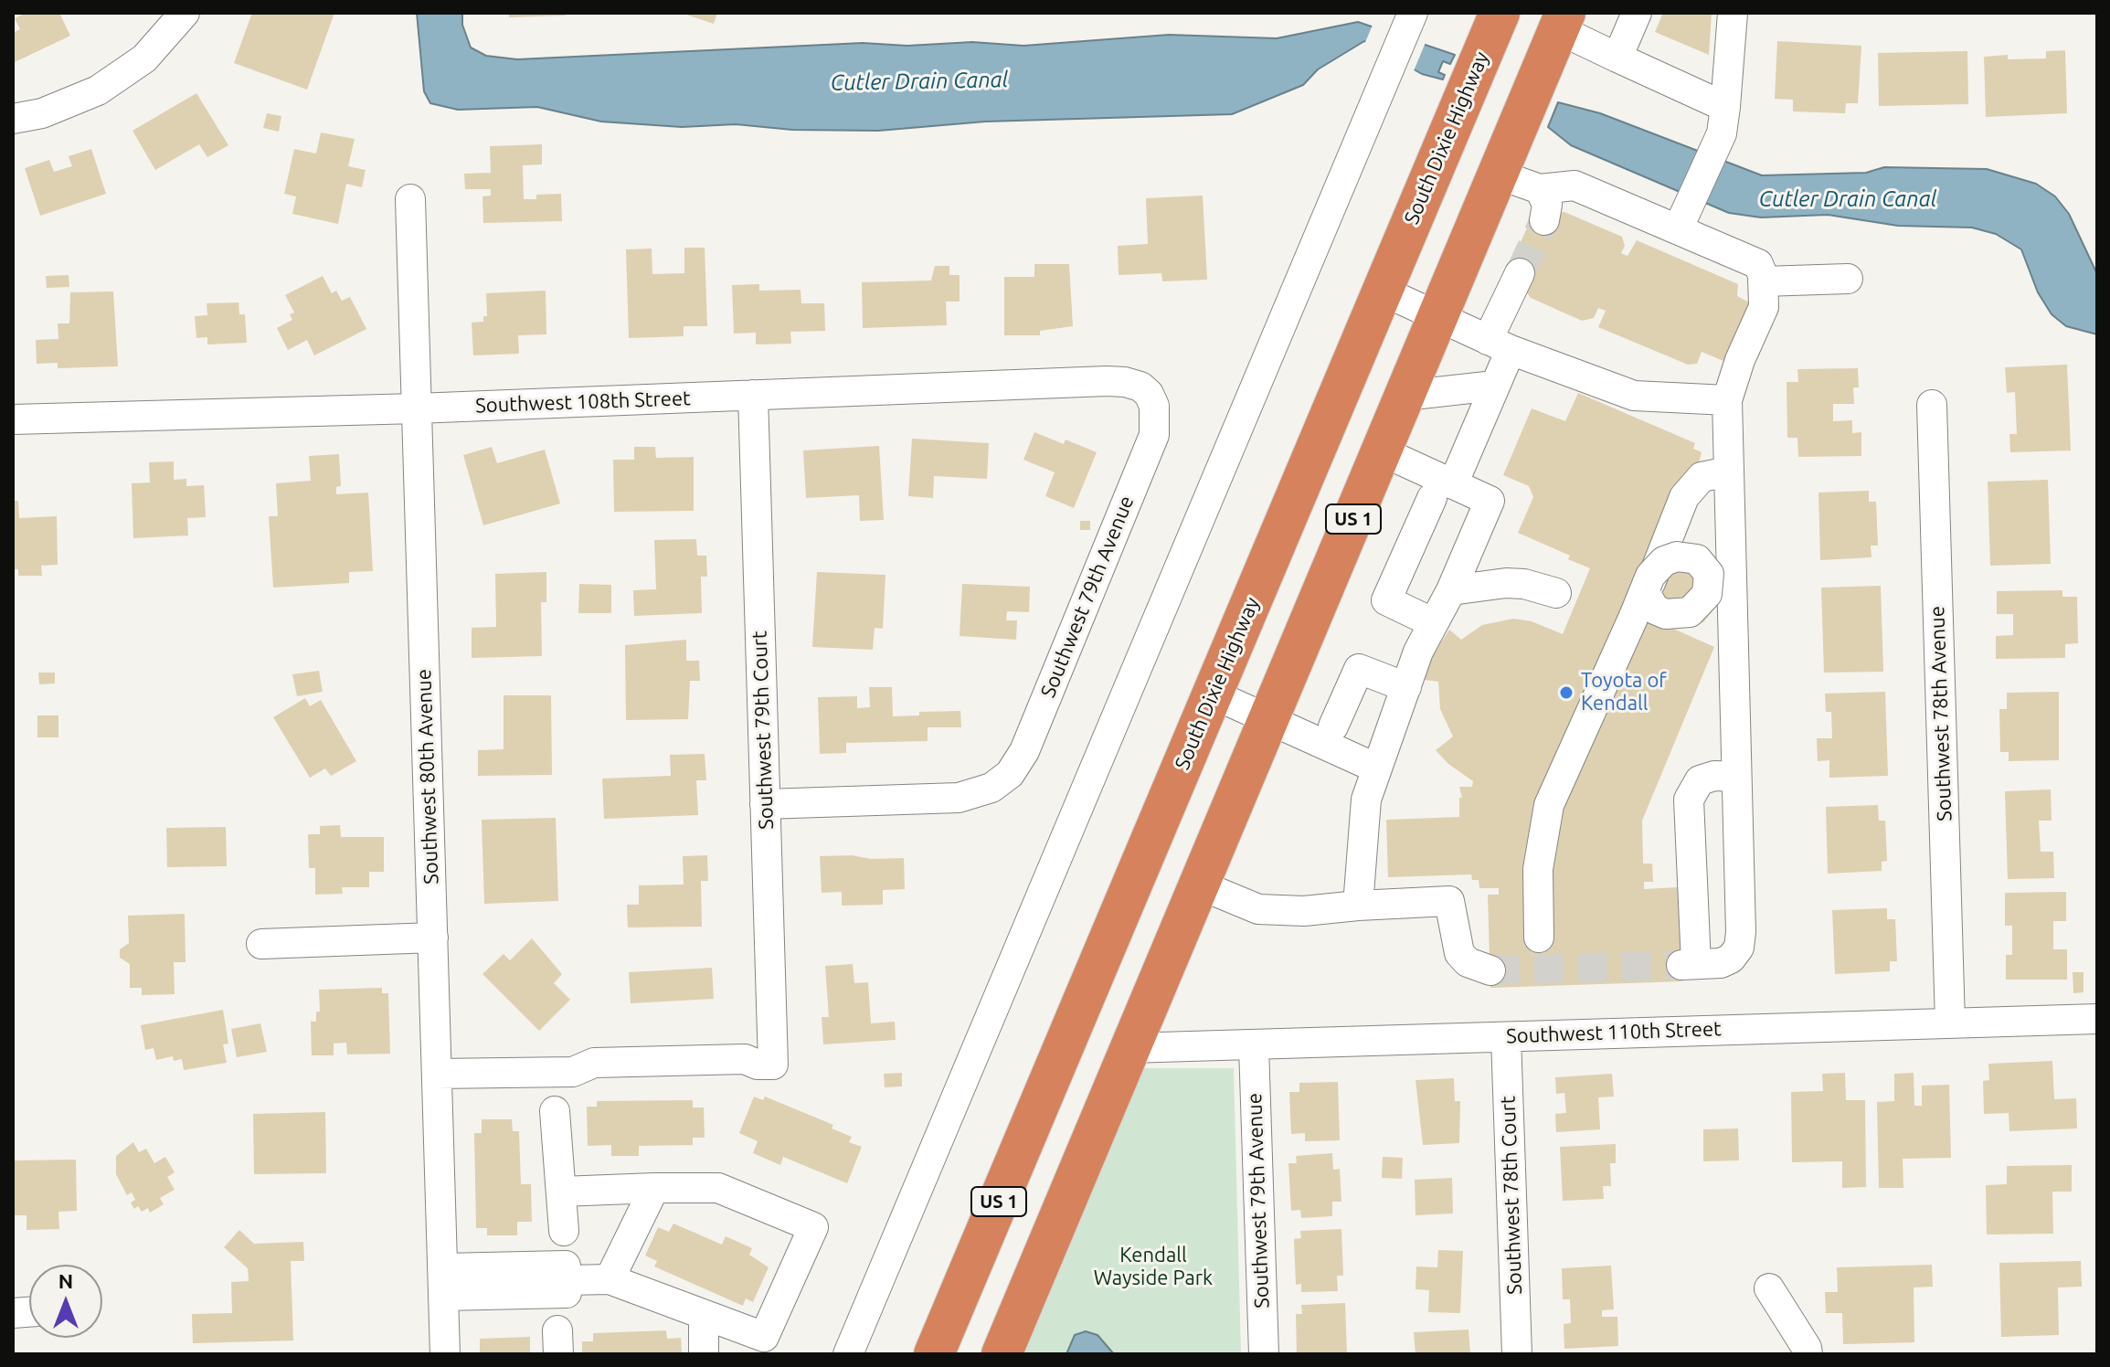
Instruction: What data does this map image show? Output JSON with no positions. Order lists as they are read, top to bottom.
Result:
{
  "streets": {
    "highway": ["South Dixie Highway", "US 1"],
    "street": [
      "Southwest 108th Street",
      "Southwest 79th Avenue",
      "Southwest 78th Avenue",
      "Southwest 79th Court",
      "Southwest 80th Avenue",
      "Southwest 110th Street",
      "Southwest 78th Court"
    ]
  },
  "crossings": [
    ["Southwest 108th Street", "Southwest 79th Avenue"],
    ["Southwest 108th Street", "Southwest 79th Court"],
    ["Southwest 108th Street", "Southwest 80th Avenue"],
    ["US 1", "Southwest 110th Street"],
    ["Southwest 79th Avenue", "Southwest 79th Court"],
    ["Southwest 79th Avenue", "Southwest 110th Street"],
    ["Southwest 78th Avenue", "Southwest 110th Street"],
    ["Southwest 79th Court", "Southwest 80th Avenue"],
    ["Southwest 110th Street", "Southwest 78th Court"]
  ],
  "water": ["Cutler Drain Canal"],
  "parks": ["Kendall Wayside Park"],
  "places": ["Toyota of Kendall"],
  "north": "top"
}
